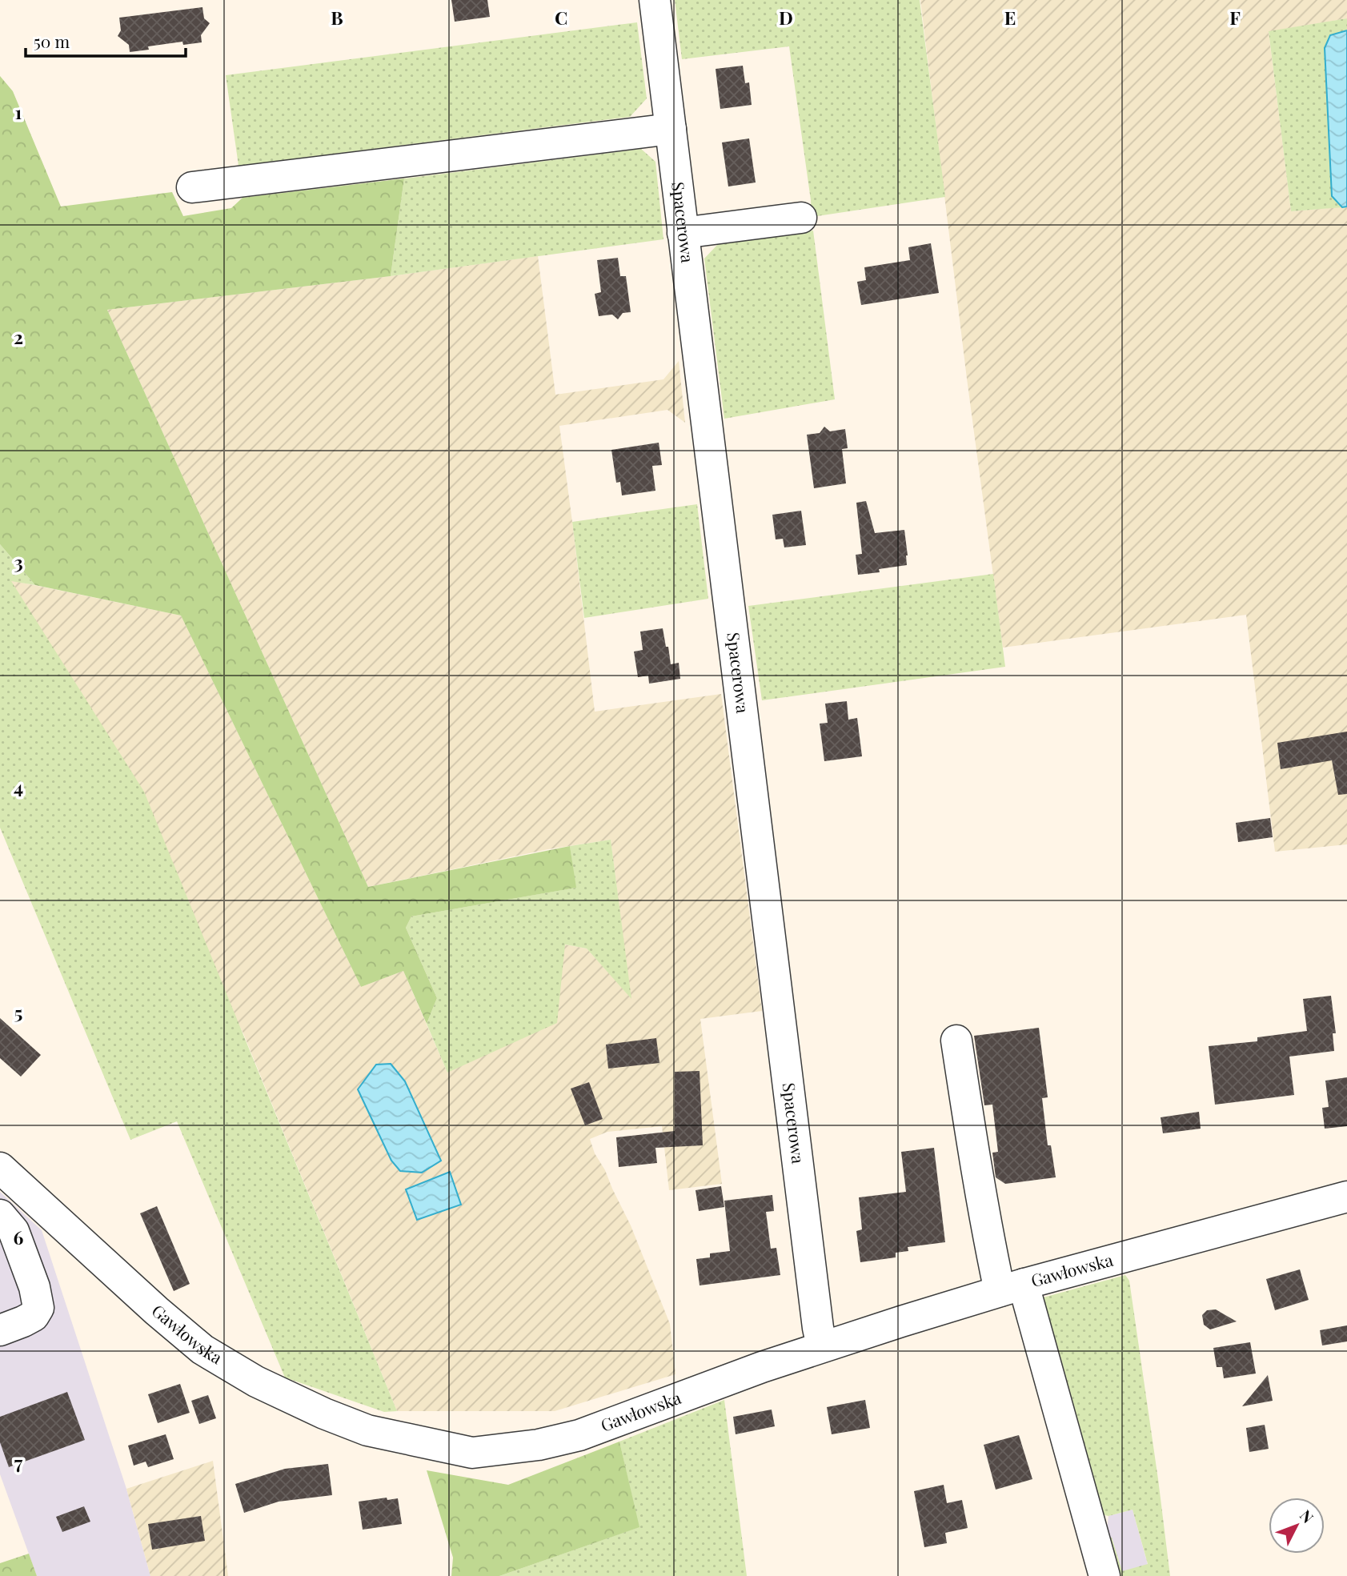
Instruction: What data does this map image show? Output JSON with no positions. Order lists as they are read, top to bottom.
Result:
{
  "streets": {
    "street": ["Spacerowa", "Gawłowska"]
  },
  "crossings": [
    ["Spacerowa", "Gawłowska"]
  ],
  "scale_bar": "50 m",
  "north": "top right",
  "grid": {
    "columns": [
      "B",
      "C",
      "D",
      "E",
      "F"
    ],
    "rows": [
      "1",
      "2",
      "3",
      "4",
      "5",
      "6",
      "7"
    ]
  }
}
